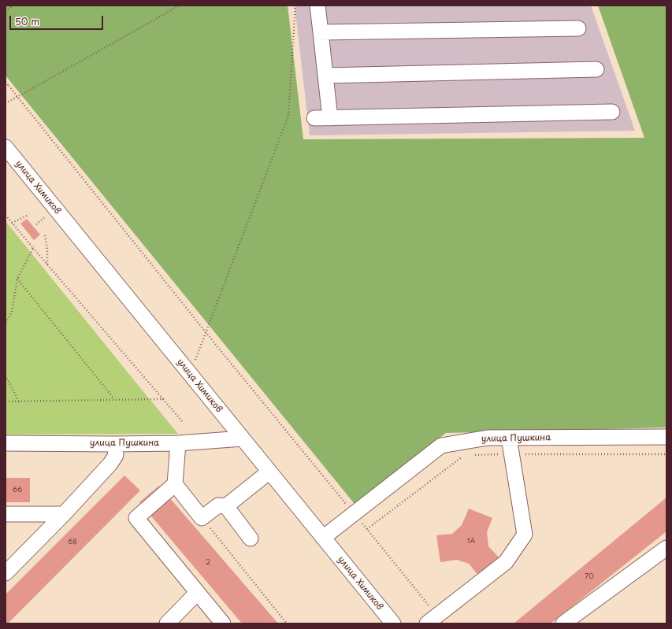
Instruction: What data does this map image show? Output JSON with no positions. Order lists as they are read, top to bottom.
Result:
{
  "streets": {
    "street": ["улица Химиков", "улица Пушкина"]
  },
  "crossings": [
    ["улица Химиков", "улица Пушкина"]
  ],
  "house_numbers": [
    "66",
    "1А",
    "68",
    "2",
    "70"
  ],
  "scale_bar": "50 m"
}
